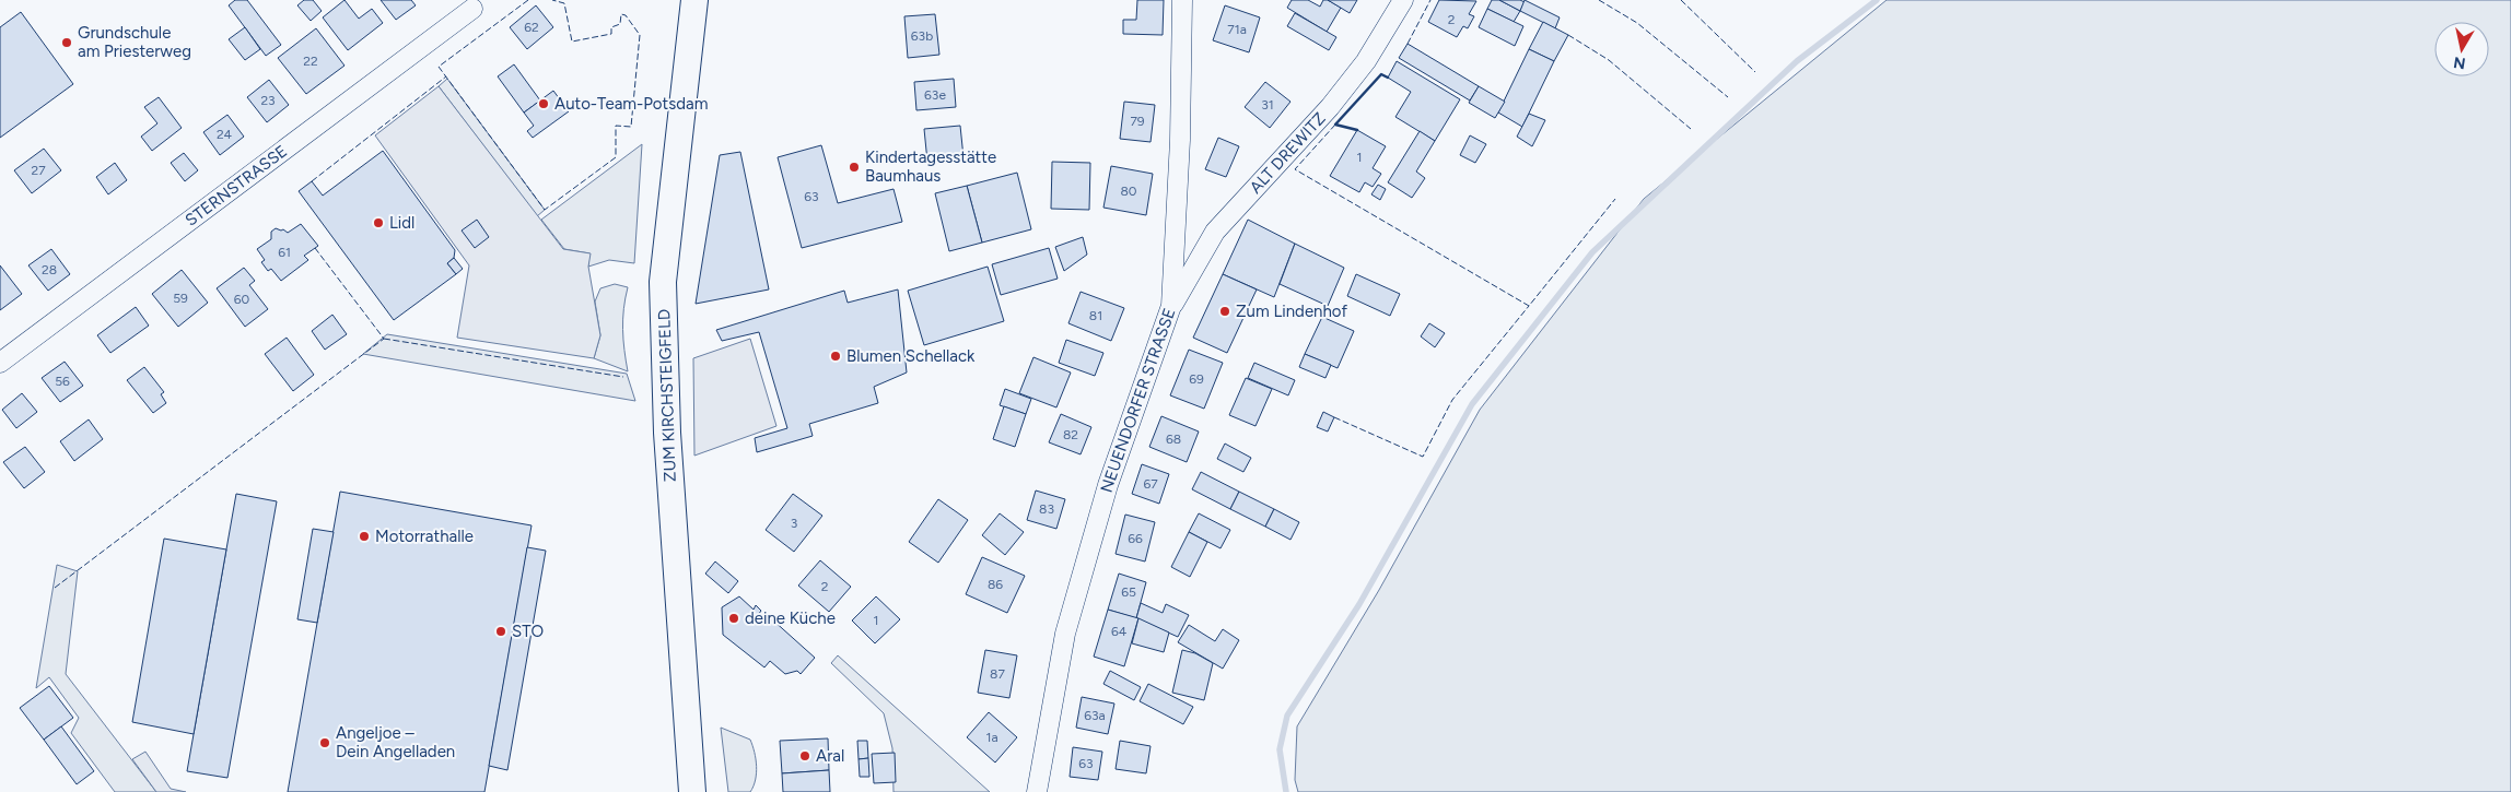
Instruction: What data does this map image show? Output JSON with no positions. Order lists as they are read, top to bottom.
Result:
{
  "streets": {
    "street": [
      "ALT DREWITZ",
      "STERNSTRASSE",
      "ZUM KIRCHSTEIGFELD",
      "NEUENDORFER STRASSE"
    ]
  },
  "crossings": [
    ["ALT DREWITZ", "NEUENDORFER STRASSE"]
  ],
  "places": [
    "Grundschule am Priesterweg",
    "Auto-Team-Potsdam",
    "Kindertagesstätte Baumhaus",
    "Lidl",
    "Zum Lindenhof",
    "Blumen Schellack",
    "Motorrathalle",
    "deine Küche",
    "STO",
    "Angeljoe – Dein Angelladen",
    "Aral"
  ],
  "house_numbers": [
    "2",
    "62",
    "71a",
    "63b",
    "22",
    "63e",
    "23",
    "31",
    "79",
    "24",
    "1",
    "27",
    "80",
    "63",
    "61",
    "28",
    "59",
    "60",
    "81",
    "69",
    "56",
    "82",
    "68",
    "67",
    "83",
    "3",
    "66",
    "86",
    "2",
    "65",
    "1",
    "64",
    "87",
    "63a",
    "1a",
    "63"
  ],
  "north": "bottom"
}
